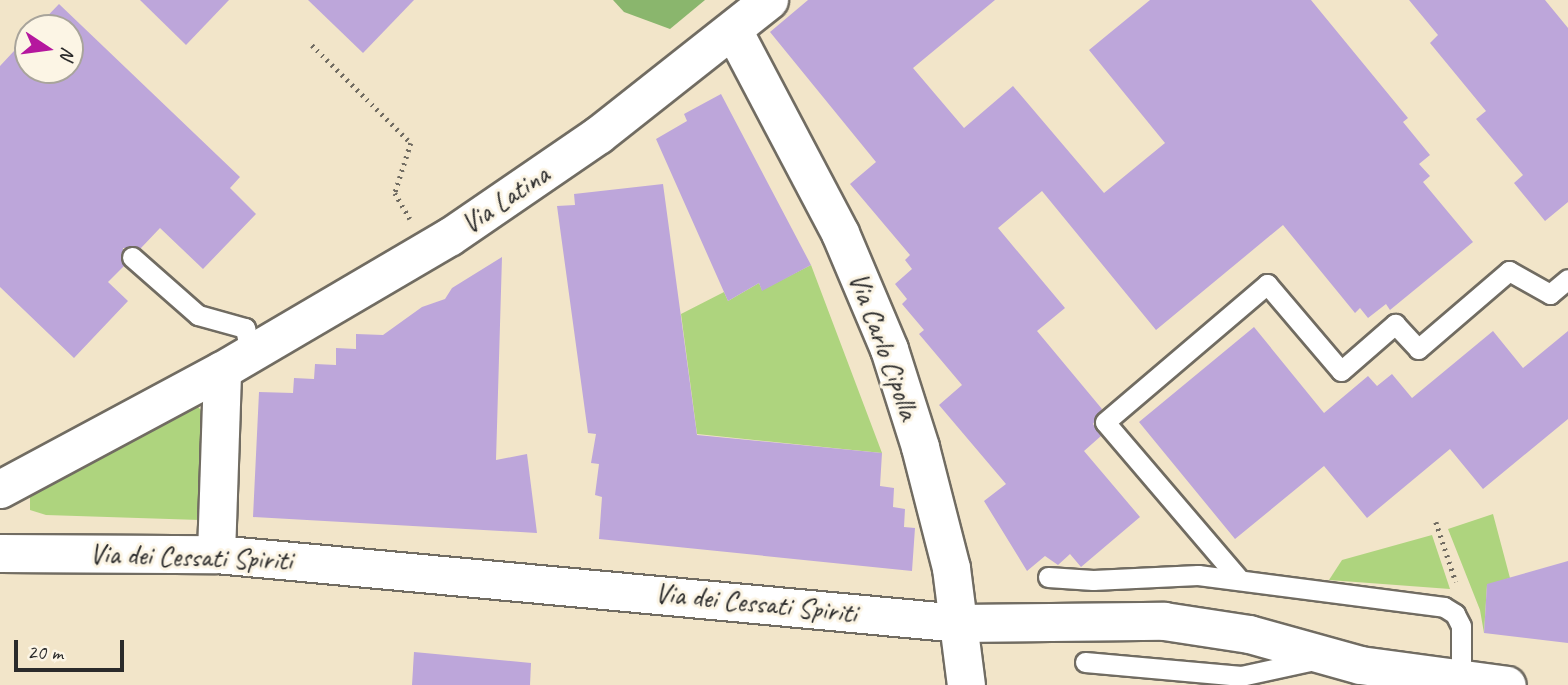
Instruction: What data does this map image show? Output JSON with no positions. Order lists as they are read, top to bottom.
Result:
{
  "streets": {
    "street": ["Via Latina", "Via Carlo Cipolla", "Via dei Cessati Spiriti"]
  },
  "crossings": [
    ["Via Latina", "Via Carlo Cipolla"],
    ["Via Carlo Cipolla", "Via dei Cessati Spiriti"]
  ],
  "scale_bar": "20 m",
  "north": "right"
}
